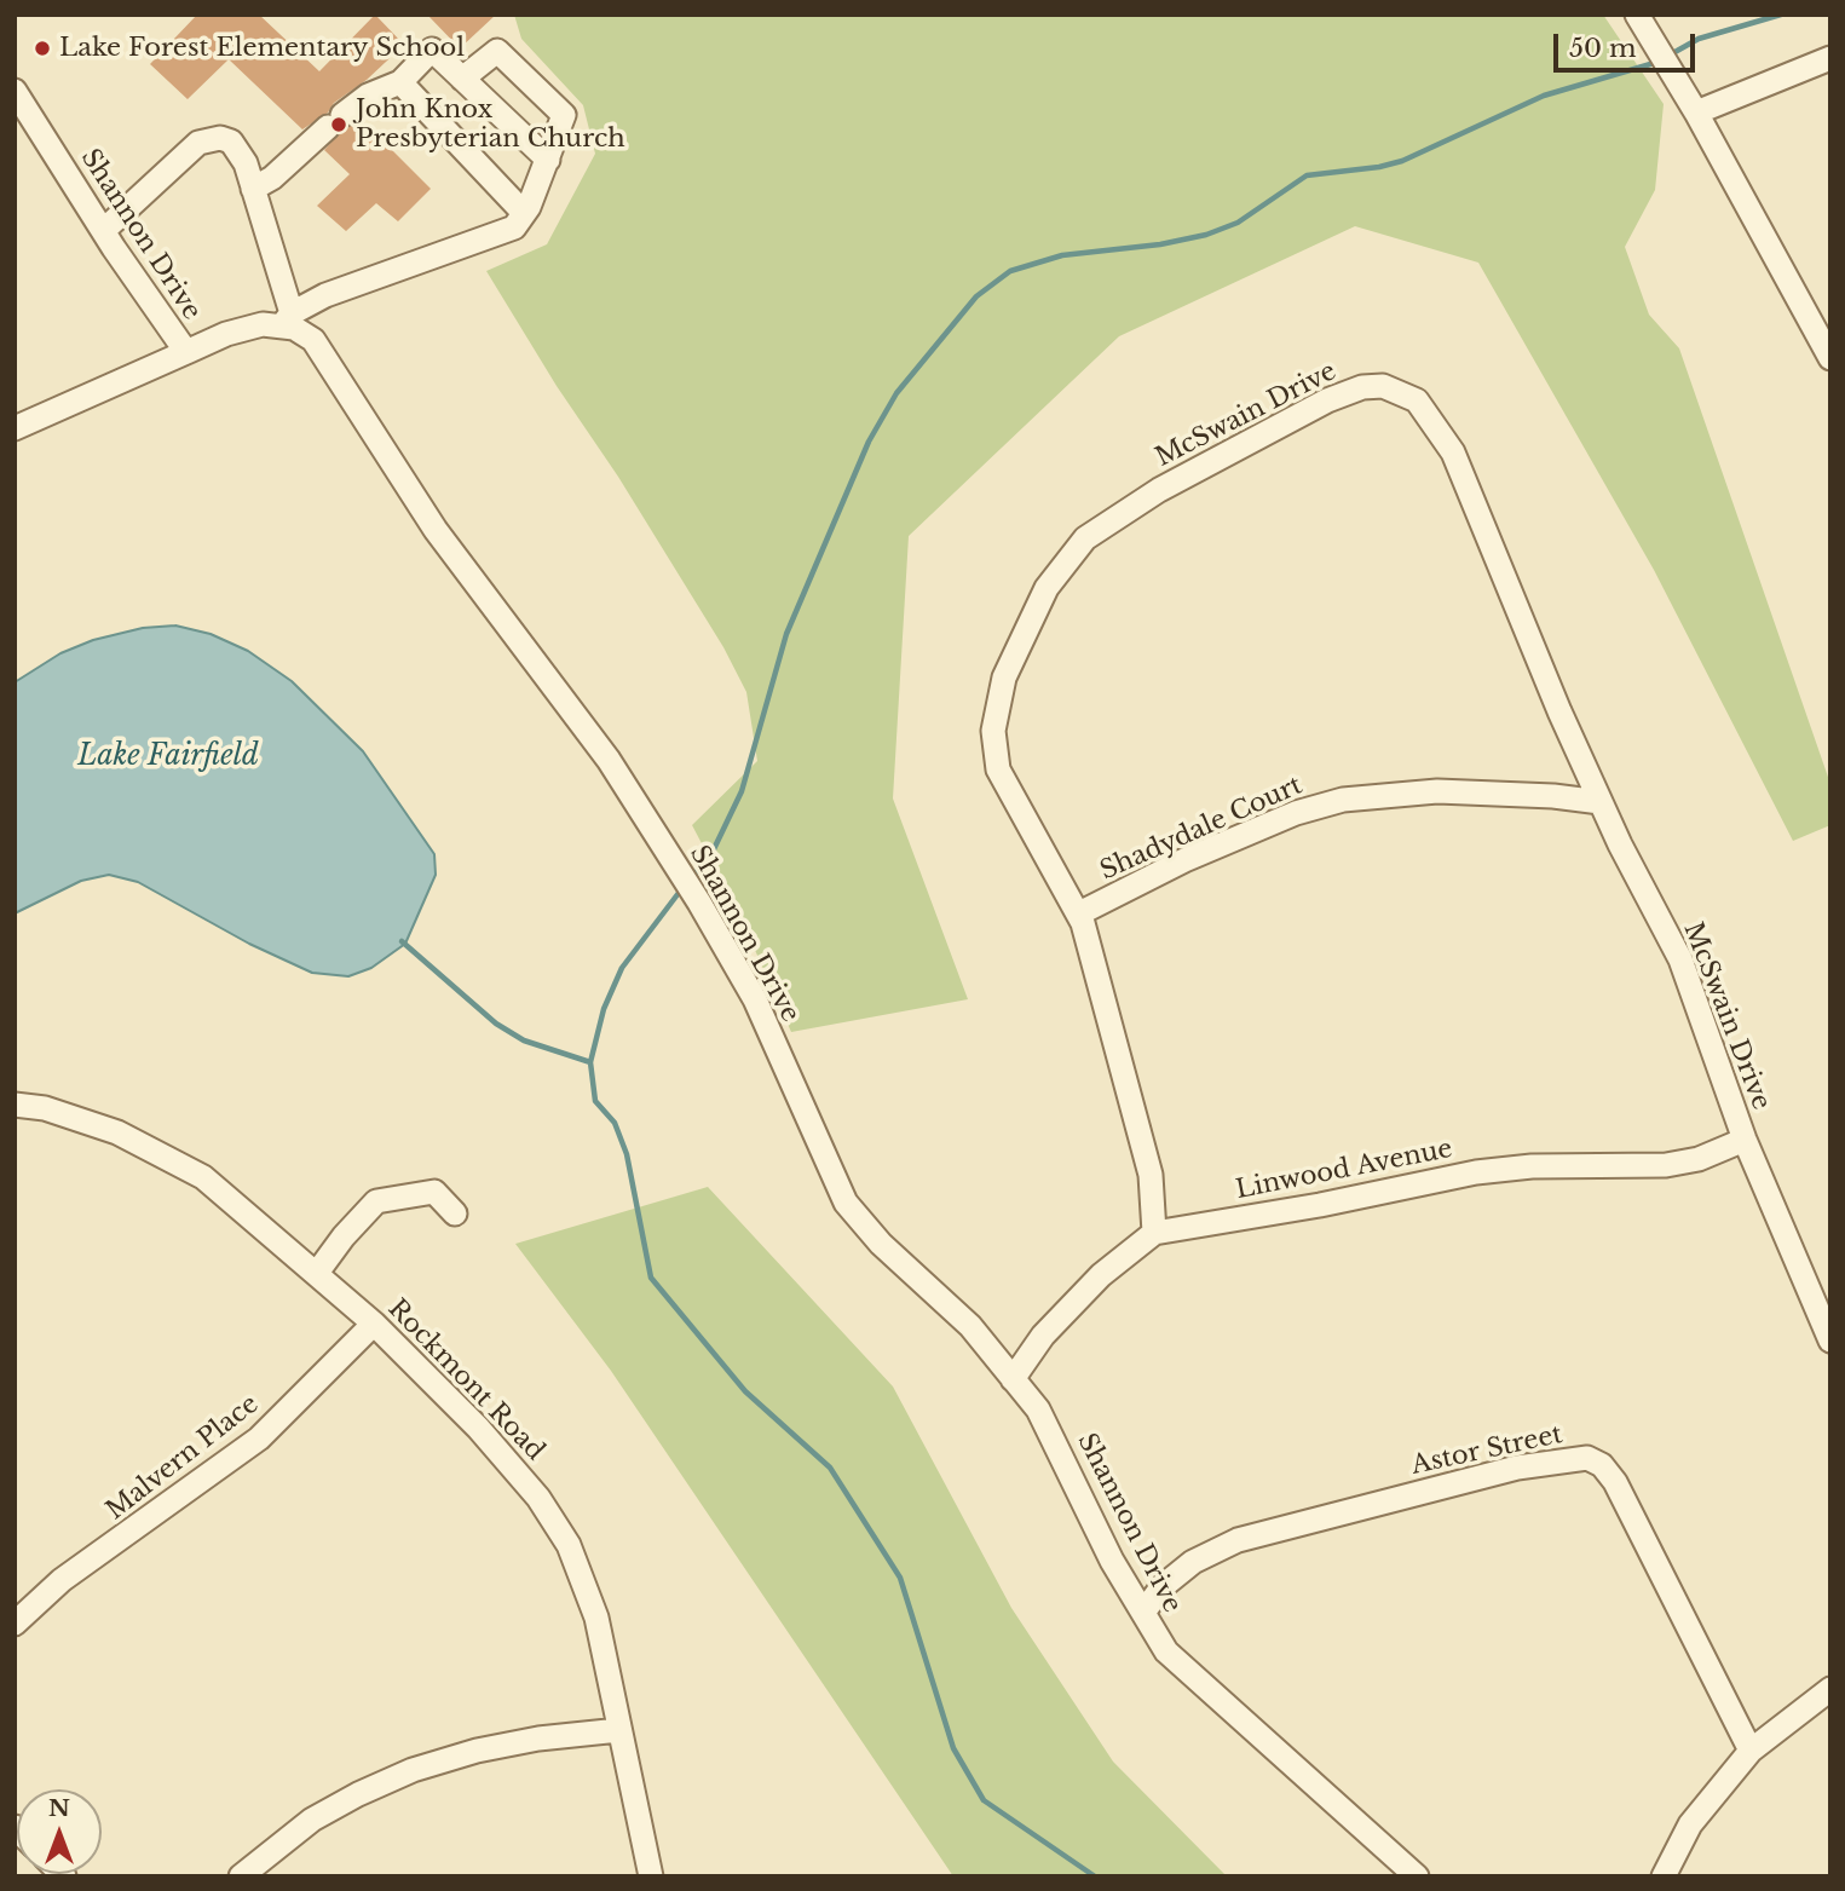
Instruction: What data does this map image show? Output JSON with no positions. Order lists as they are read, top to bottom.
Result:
{
  "streets": {
    "street": [
      "Shannon Drive",
      "McSwain Drive",
      "Shadydale Court",
      "Linwood Avenue",
      "Rockmont Road",
      "Astor Street",
      "Malvern Place"
    ]
  },
  "crossings": [
    ["Shannon Drive", "Linwood Avenue"],
    ["Shannon Drive", "Astor Street"],
    ["McSwain Drive", "Shadydale Court"],
    ["McSwain Drive", "Linwood Avenue"],
    ["Rockmont Road", "Malvern Place"]
  ],
  "water": ["Lake Fairfield"],
  "places": ["Lake Forest Elementary School", "John Knox Presbyterian Church"],
  "scale_bar": "50 m",
  "north": "top"
}
